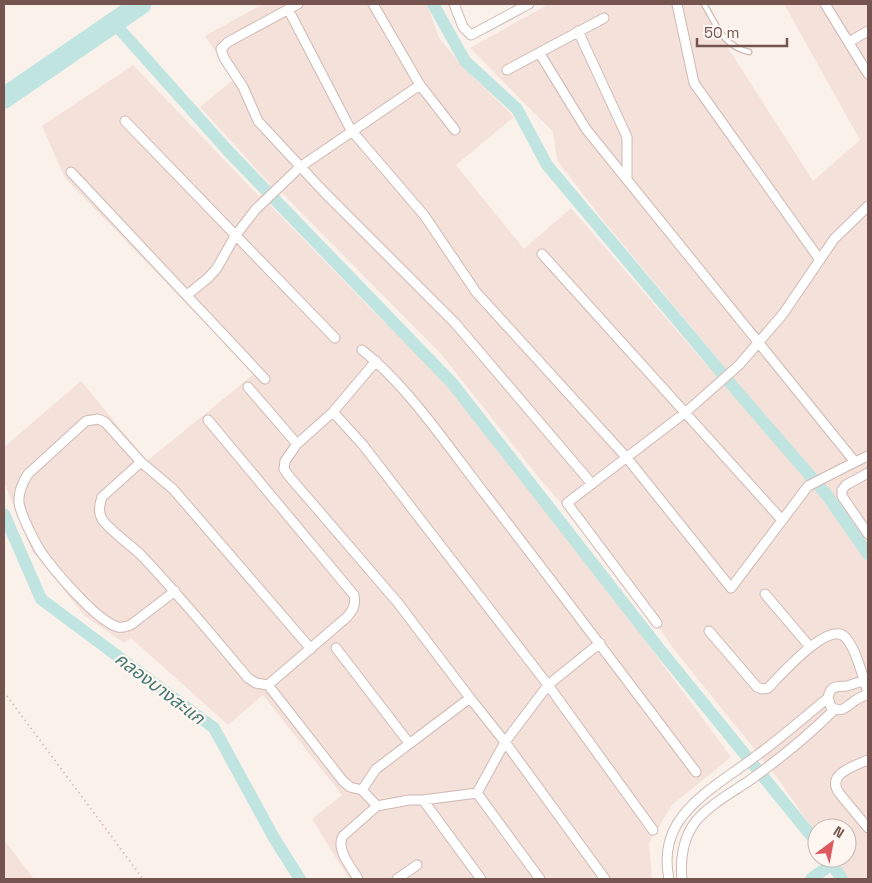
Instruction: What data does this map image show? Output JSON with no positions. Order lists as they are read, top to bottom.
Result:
{
  "water": ["คลองบางสะแก"],
  "scale_bar": "50 m",
  "north": "top right"
}
